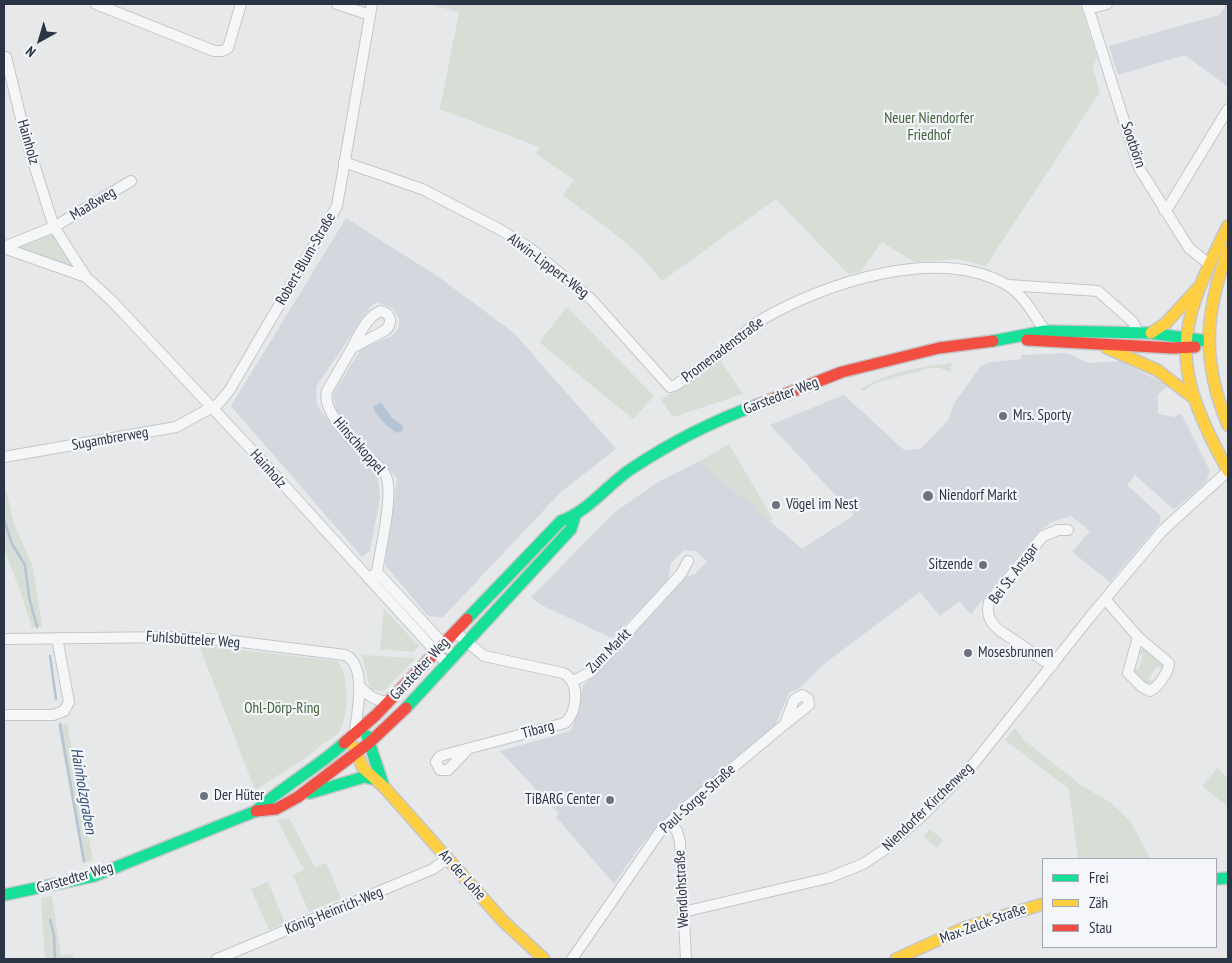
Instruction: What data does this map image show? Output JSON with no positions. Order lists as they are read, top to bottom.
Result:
{
  "streets": {
    "main road": ["Garstedter Weg", "An der Lohe", "Max-Zelck-Straße"],
    "street": [
      "Hainholz",
      "Sootbörn",
      "Maaßweg",
      "Robert-Blum-Straße",
      "Alwin-Lippert-Weg",
      "Promenadenstraße",
      "Sugambrerweg",
      "Hinschkoppel",
      "Bei St. Ansgar",
      "Fuhlsbütteler Weg",
      "Zum Markt",
      "Tibarg",
      "Paul-Sorge-Straße",
      "Niendorfer Kirchenweg",
      "Wendlohstraße",
      "König-Heinrich-Weg"
    ]
  },
  "crossings": [
    ["Hainholz", "Maaßweg"],
    ["Hainholz", "Robert-Blum-Straße"],
    ["Hainholz", "Garstedter Weg"],
    ["Hainholz", "Sugambrerweg"],
    ["Hainholz", "Hinschkoppel"],
    ["Robert-Blum-Straße", "Alwin-Lippert-Weg"],
    ["Robert-Blum-Straße", "Sugambrerweg"],
    ["Alwin-Lippert-Weg", "Promenadenstraße"],
    ["Promenadenstraße", "Garstedter Weg"],
    ["Garstedter Weg", "Fuhlsbütteler Weg"],
    ["Garstedter Weg", "Zum Markt"],
    ["Garstedter Weg", "An der Lohe"],
    ["Bei St. Ansgar", "Niendorfer Kirchenweg"],
    ["Fuhlsbütteler Weg", "An der Lohe"],
    ["Zum Markt", "Tibarg"],
    ["Paul-Sorge-Straße", "Wendlohstraße"],
    ["Niendorfer Kirchenweg", "Wendlohstraße"],
    ["An der Lohe", "König-Heinrich-Weg"]
  ],
  "water": ["Hainholzgraben"],
  "parks": ["Neuer Niendorfer Friedhof", "Ohl-Dörp-Ring"],
  "places": [
    "Mrs. Sporty",
    "Niendorf Markt",
    "Vögel im Nest",
    "Sitzende",
    "Mosesbrunnen",
    "Der Hüter",
    "TiBARG Center"
  ],
  "legend": ["Frei", "Zäh", "Stau"],
  "north": "bottom left"
}
